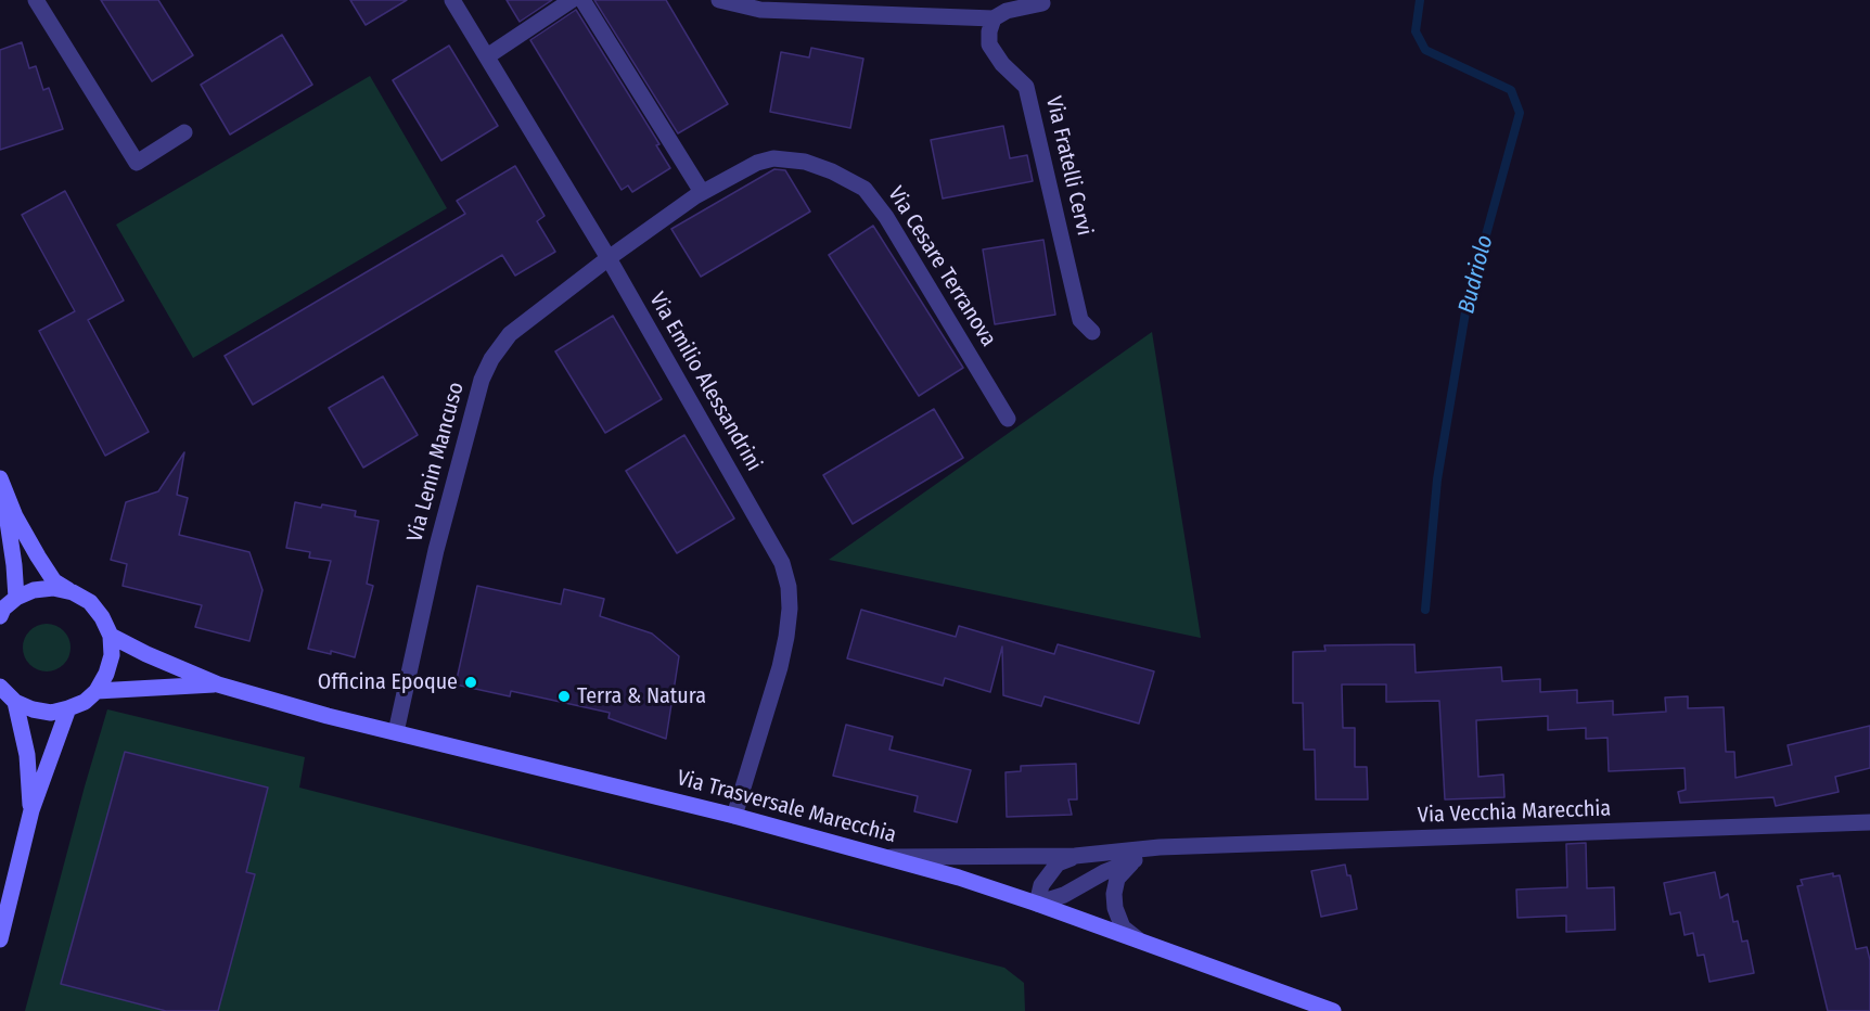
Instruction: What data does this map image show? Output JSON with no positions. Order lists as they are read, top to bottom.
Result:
{
  "streets": {
    "street": [
      "Via Fratelli Cervi",
      "Via Cesare Terranova",
      "Via Emilio Alessandrini",
      "Via Lenin Mancuso",
      "Via Trasversale Marecchia",
      "Via Vecchia Marecchia"
    ]
  },
  "crossings": [
    ["Via Cesare Terranova", "Via Emilio Alessandrini"],
    ["Via Cesare Terranova", "Via Lenin Mancuso"],
    ["Via Emilio Alessandrini", "Via Lenin Mancuso"],
    ["Via Emilio Alessandrini", "Via Trasversale Marecchia"],
    ["Via Lenin Mancuso", "Via Trasversale Marecchia"],
    ["Via Trasversale Marecchia", "Via Vecchia Marecchia"]
  ],
  "water": ["Budriolo"],
  "places": ["Officina Epoque", "Terra & Natura"]
}
